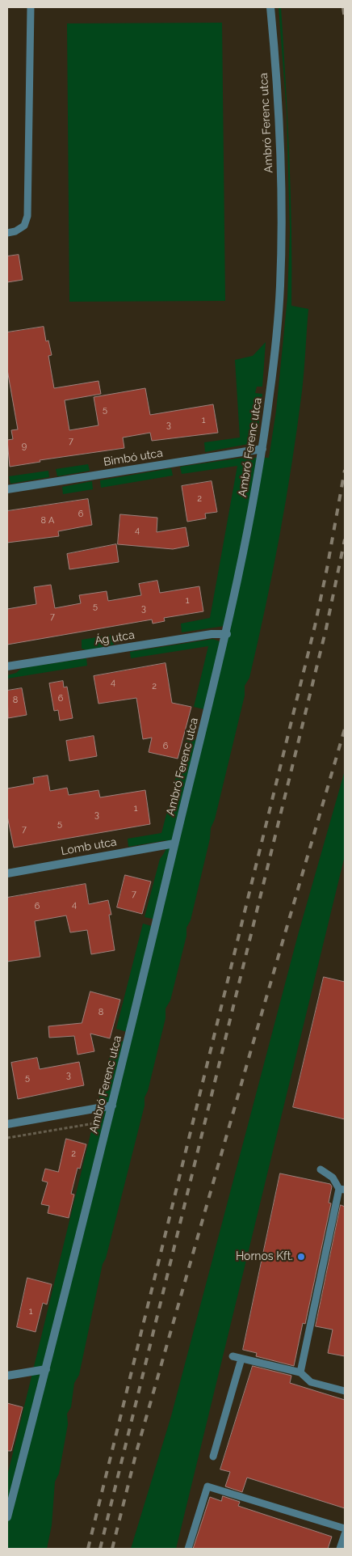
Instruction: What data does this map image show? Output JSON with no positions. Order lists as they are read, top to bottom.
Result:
{
  "streets": {
    "street": [
      "Ambró Ferenc utca",
      "Bimbó utca",
      "Ág utca",
      "Lomb utca"
    ]
  },
  "crossings": [
    ["Ambró Ferenc utca", "Bimbó utca"],
    ["Ambró Ferenc utca", "Ág utca"],
    ["Ambró Ferenc utca", "Lomb utca"]
  ],
  "places": ["Hornos Kft."],
  "house_numbers": [
    "5",
    "1",
    "3",
    "7",
    "9",
    "2",
    "6",
    "8 A",
    "4",
    "1",
    "5",
    "3",
    "7",
    "4",
    "2",
    "6",
    "8",
    "6",
    "1",
    "3",
    "5",
    "7",
    "7",
    "4",
    "6",
    "8",
    "3",
    "5",
    "2",
    "1"
  ]
}
